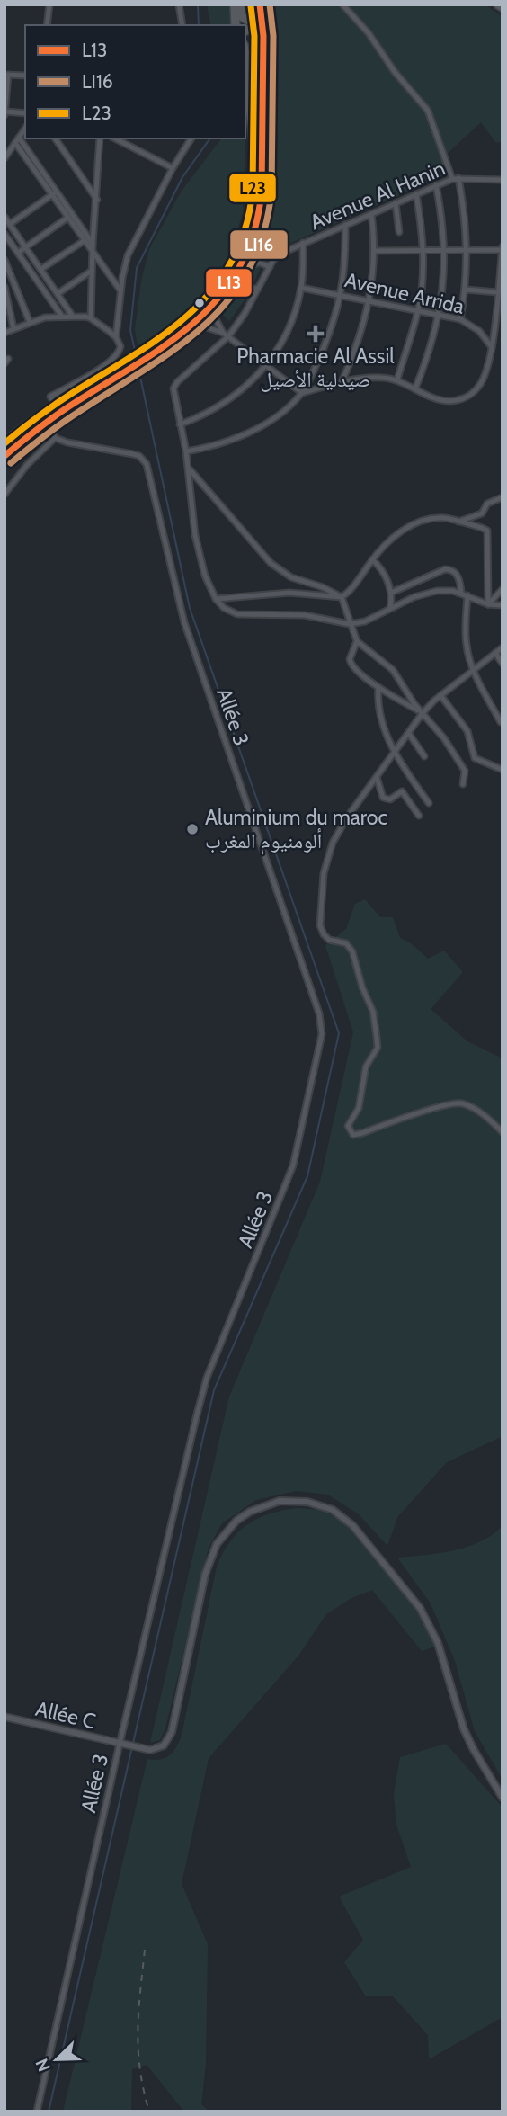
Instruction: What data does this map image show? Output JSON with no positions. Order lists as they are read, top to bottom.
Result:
{
  "streets": {
    "street": [
      "Avenue Al Hanin",
      "Avenue Arrida",
      "Allée 3",
      "Allée C"
    ]
  },
  "crossings": [
    ["Allée 3", "Allée C"]
  ],
  "places": {
    "health": ["Pharmacie Al Assil صيدلية الأصيل"],
    "other": ["Aluminium du maroc ألومنيوم المغرب"]
  },
  "lines": ["transit line L13", "transit line LI16", "transit line L23"],
  "legend": ["L13", "LI16", "L23"],
  "north": "bottom left"
}
